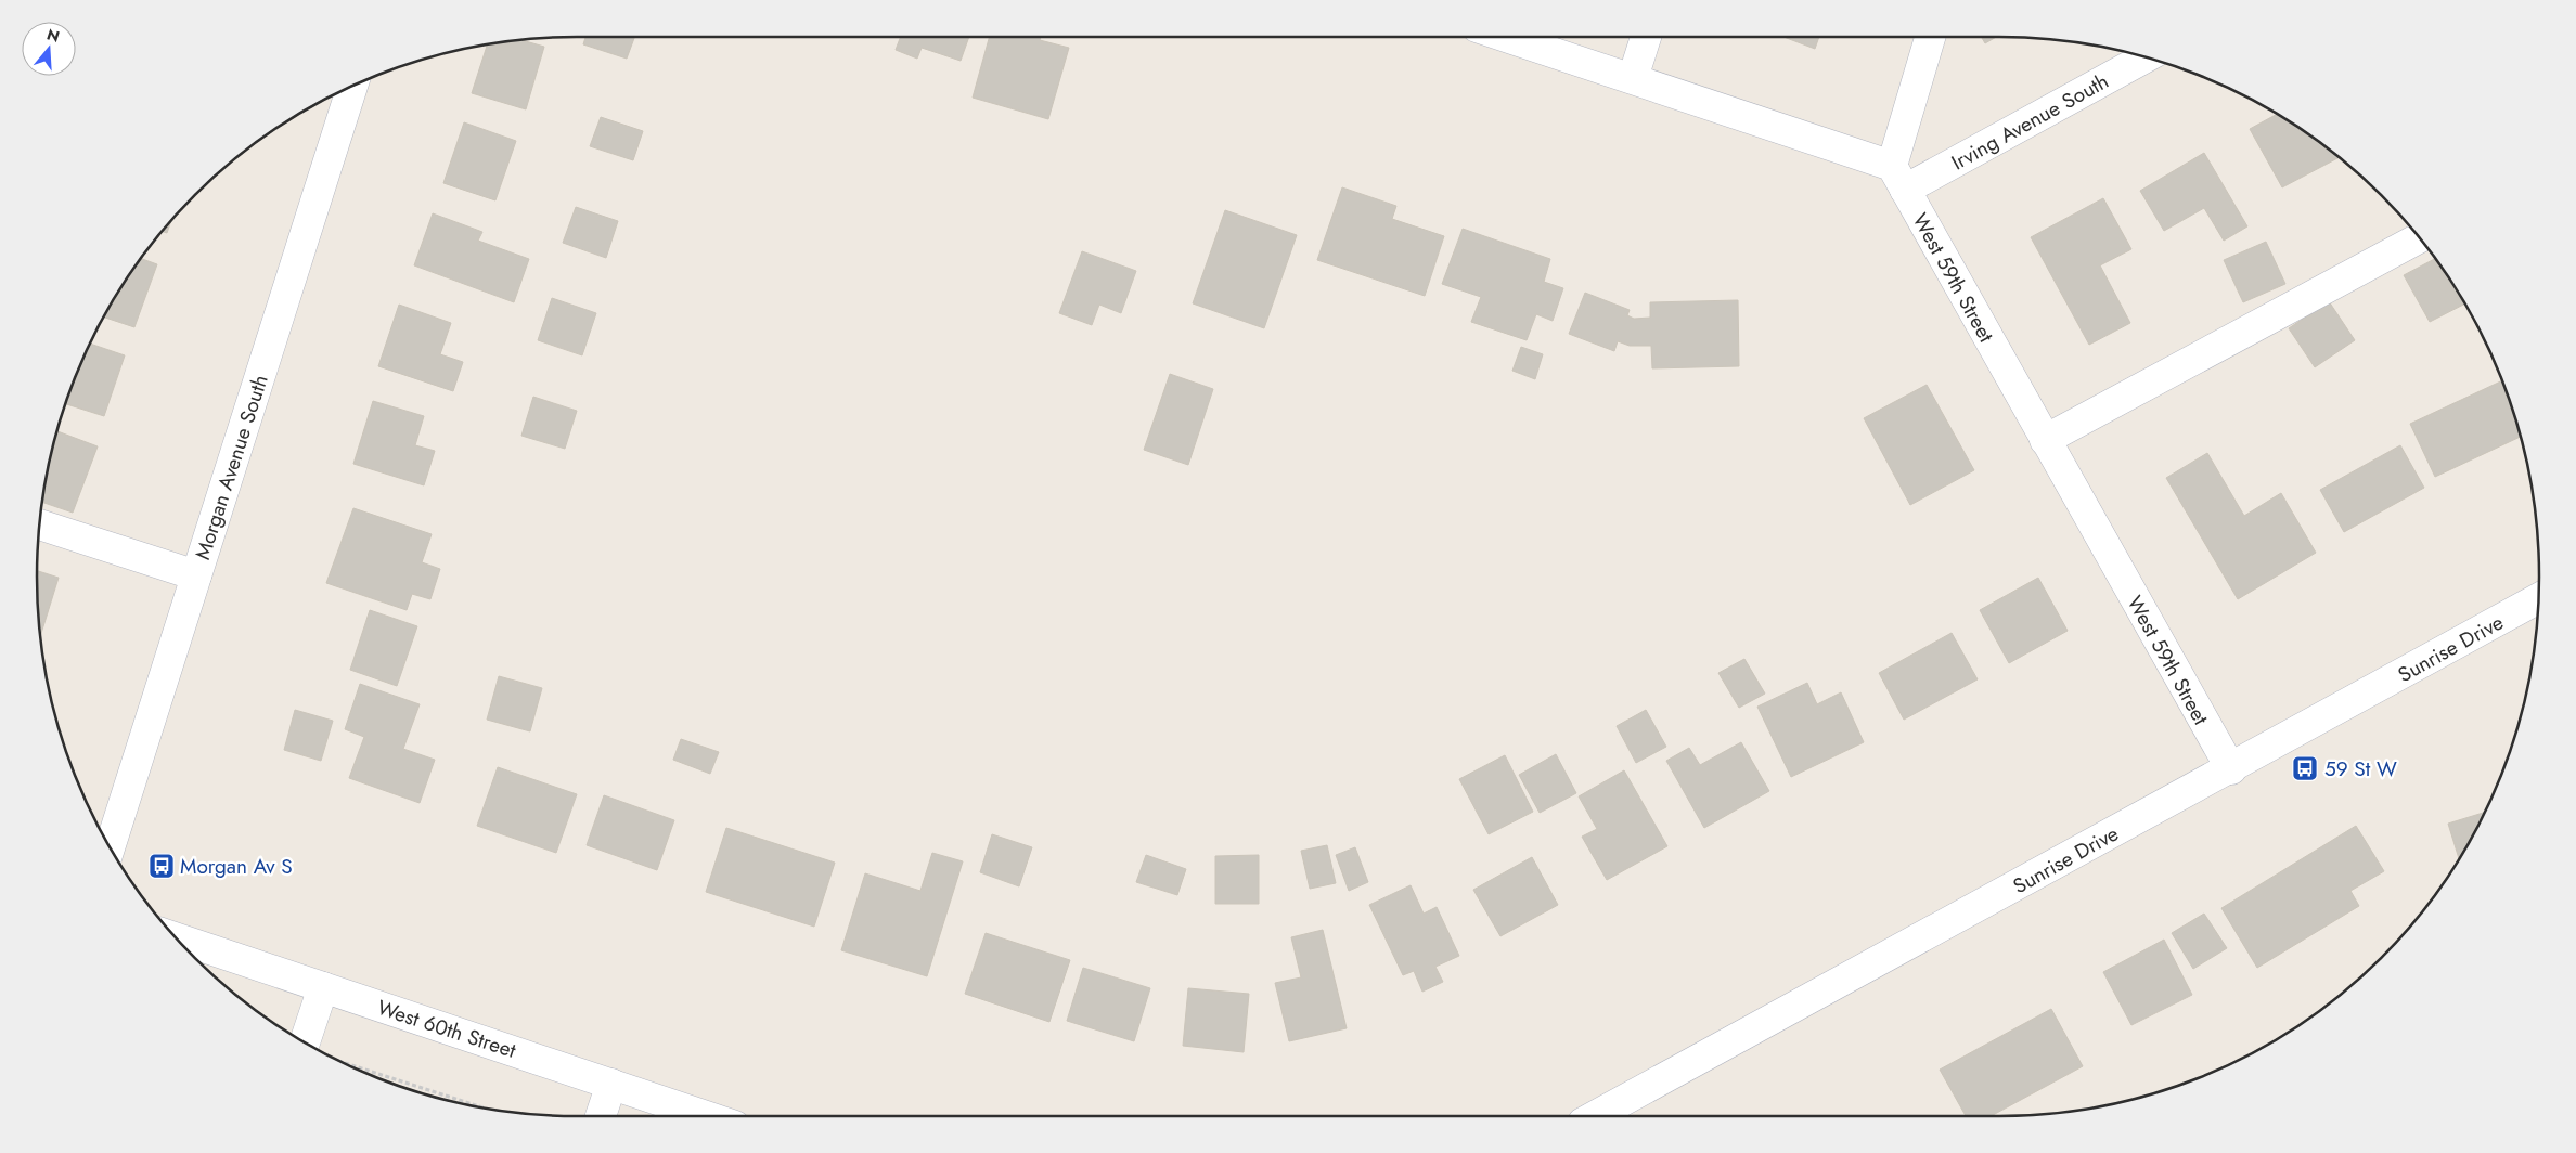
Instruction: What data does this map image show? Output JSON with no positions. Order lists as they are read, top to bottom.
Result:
{
  "streets": {
    "street": [
      "Irving Avenue South",
      "West 59th Street",
      "Morgan Avenue South",
      "Sunrise Drive",
      "West 60th Street"
    ]
  },
  "crossings": [
    ["Irving Avenue South", "West 59th Street"],
    ["West 59th Street", "Sunrise Drive"]
  ],
  "places": {
    "bus stop": ["59 St W", "Morgan Av S"]
  },
  "north": "top"
}
